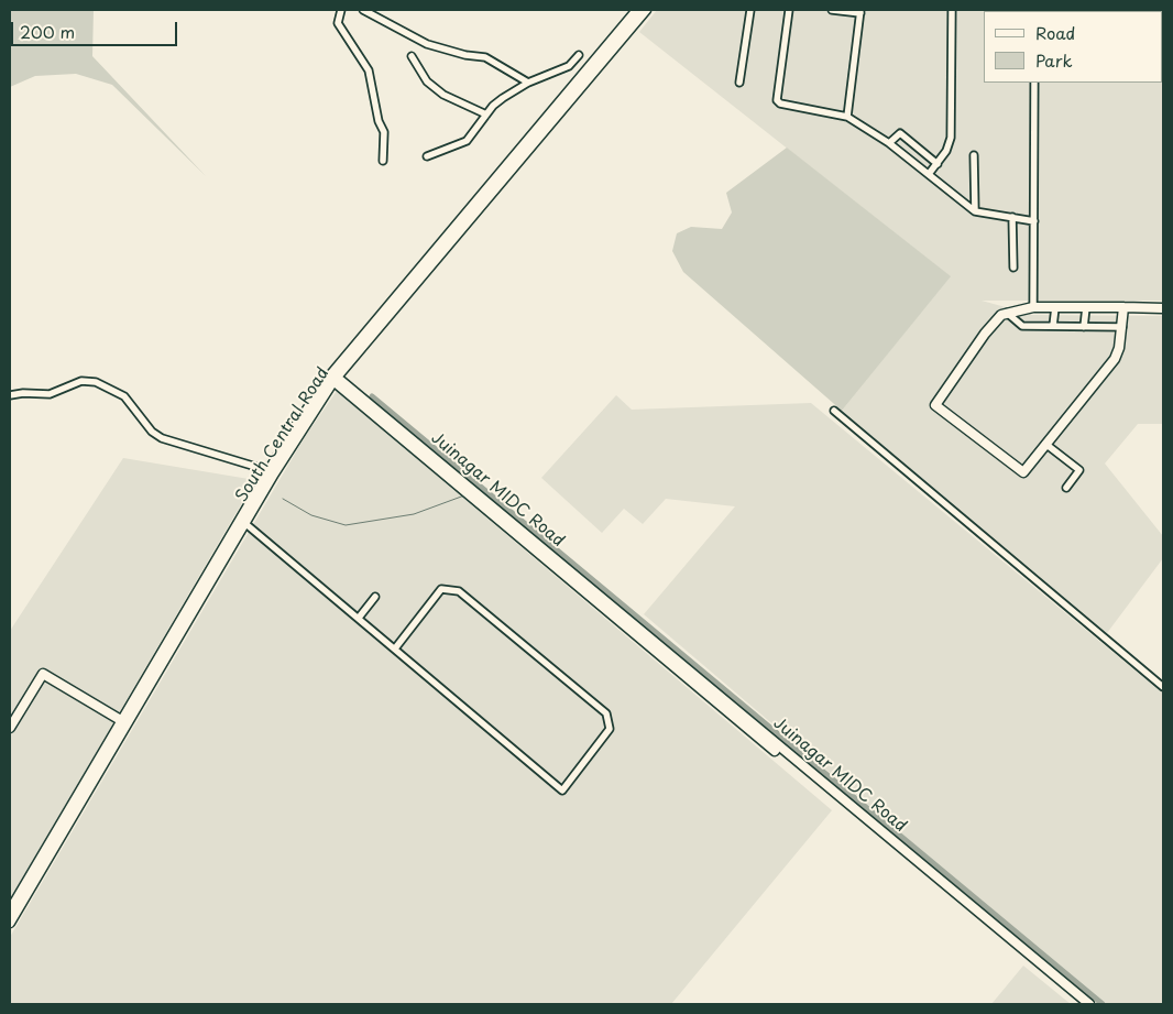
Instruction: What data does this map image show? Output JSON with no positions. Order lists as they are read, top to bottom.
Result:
{
  "streets": {
    "street": ["South Central Road", "Juinagar MIDC Road"]
  },
  "crossings": [
    ["South Central Road", "Juinagar MIDC Road"]
  ],
  "legend": ["Road", "Park"],
  "scale_bar": "200 m"
}
